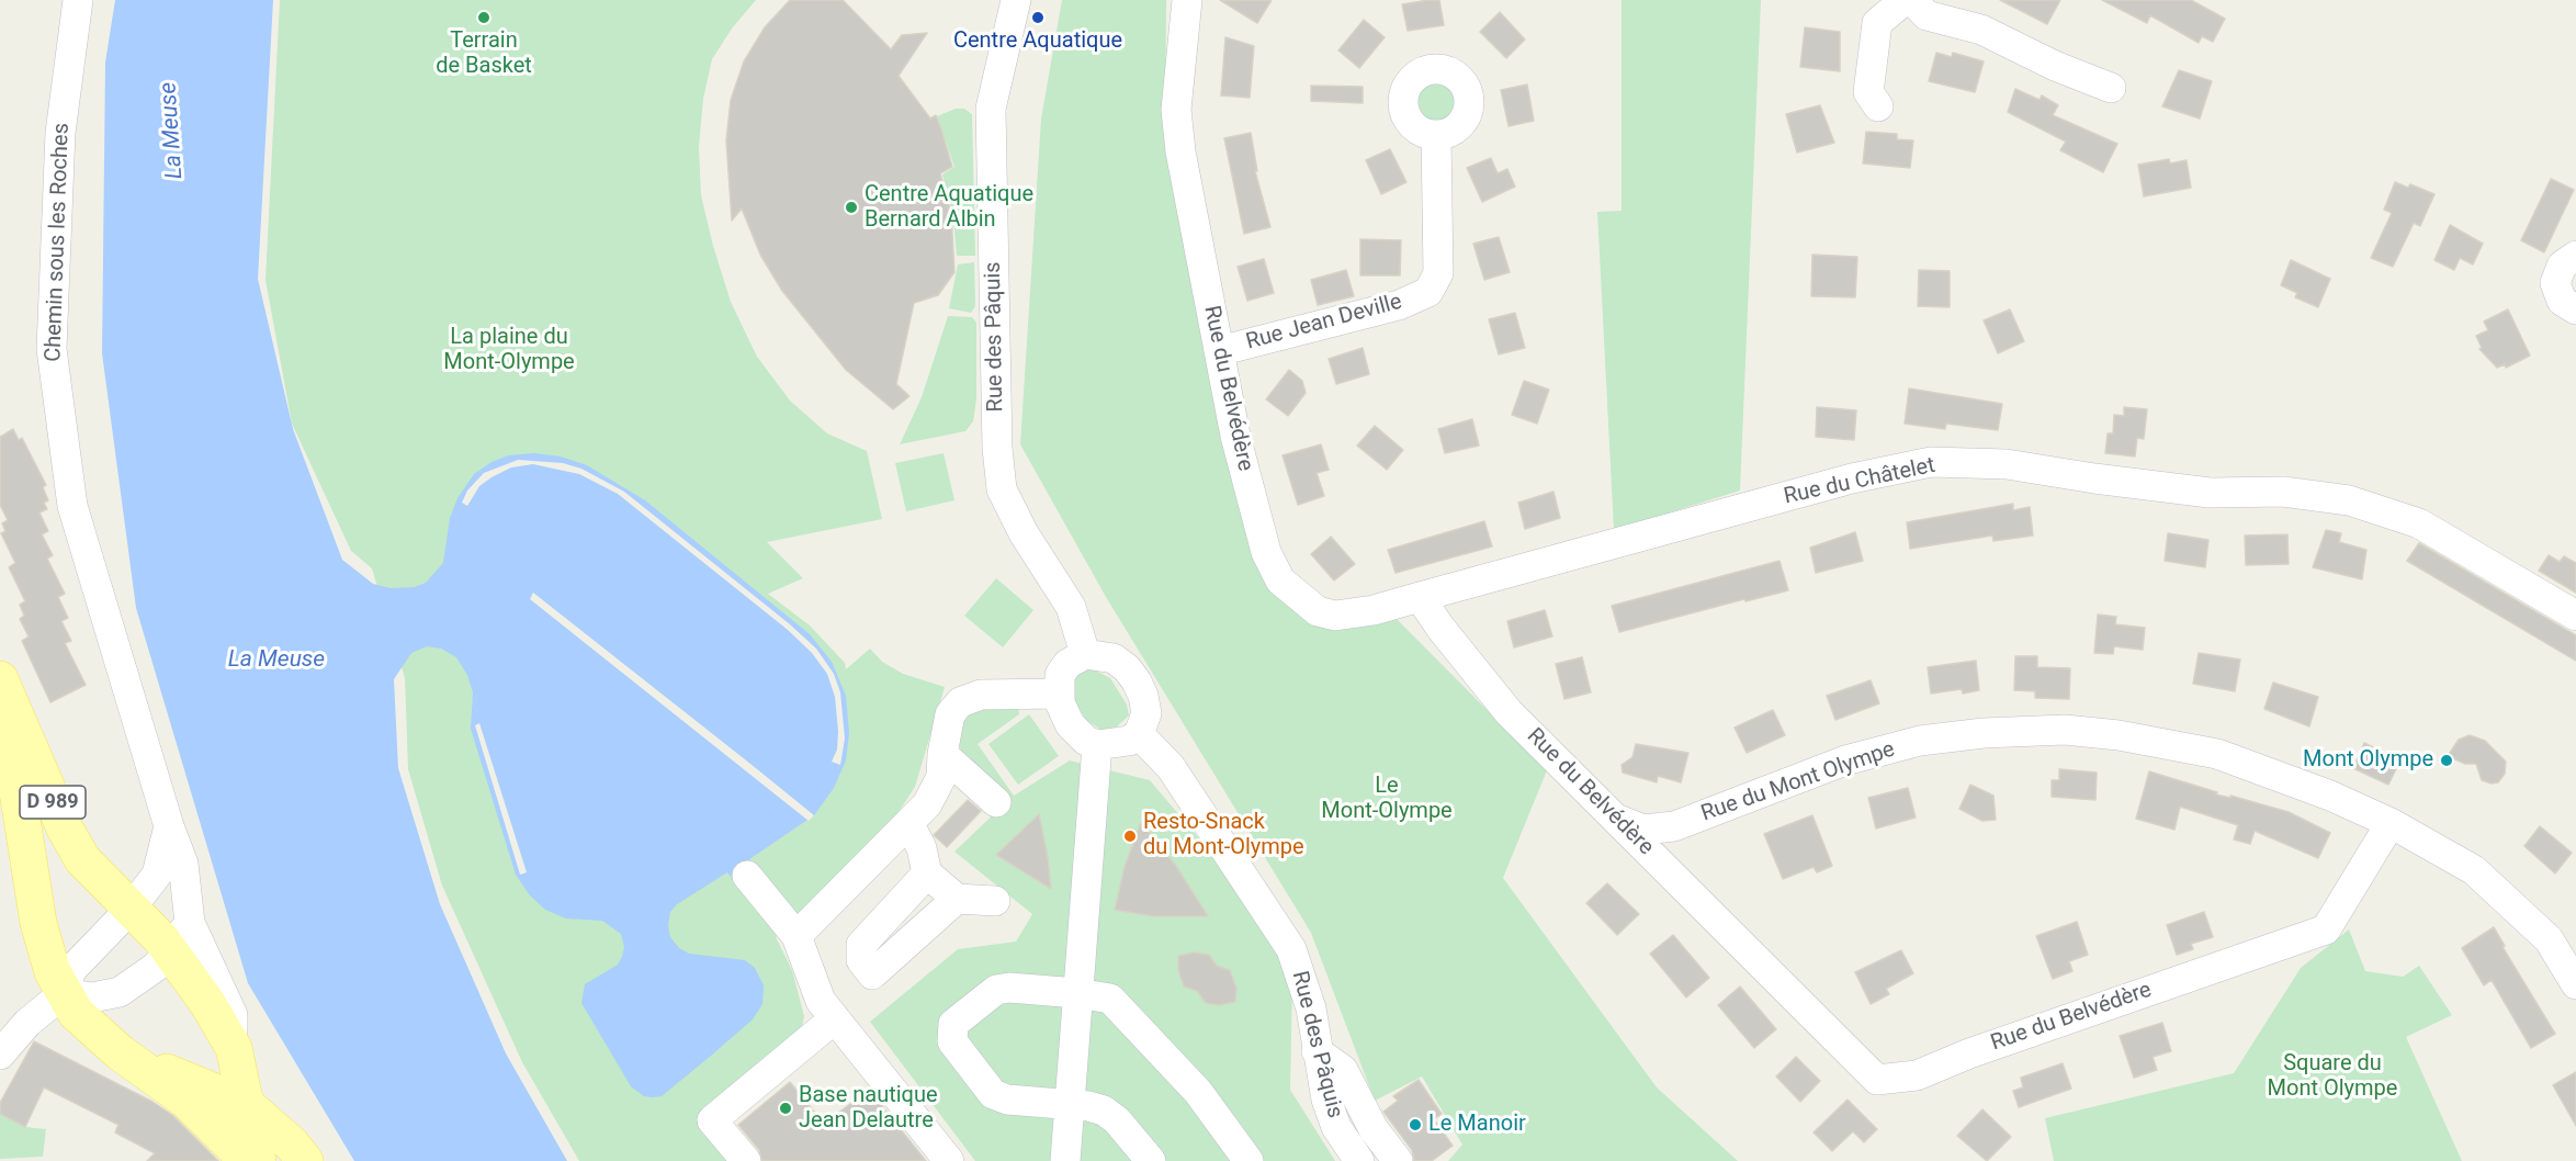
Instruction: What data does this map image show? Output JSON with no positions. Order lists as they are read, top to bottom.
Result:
{
  "streets": {
    "main road": ["D 989"],
    "street": [
      "Chemin sous les Roches",
      "Rue Jean Deville",
      "Rue des Pâquis",
      "Rue du Belvédère",
      "Rue du Châtelet",
      "Rue du Mont Olympe"
    ]
  },
  "crossings": [
    ["Chemin sous les Roches", "D 989"],
    ["Rue Jean Deville", "Rue du Belvédère"],
    ["Rue du Belvédère", "Rue du Châtelet"],
    ["Rue du Belvédère", "Rue du Mont Olympe"]
  ],
  "water": ["La Meuse"],
  "parks": ["La plaine du Mont-Olympe", "Le Mont-Olympe", "Square du Mont Olympe"],
  "places": [
    "Terrain de Basket",
    "Centre Aquatique",
    "Centre Aquatique Bernard Albin",
    "Mont Olympe",
    "Resto-Snack du Mont-Olympe",
    "Base nautique Jean Delautre",
    "Le Manoir"
  ]
}
